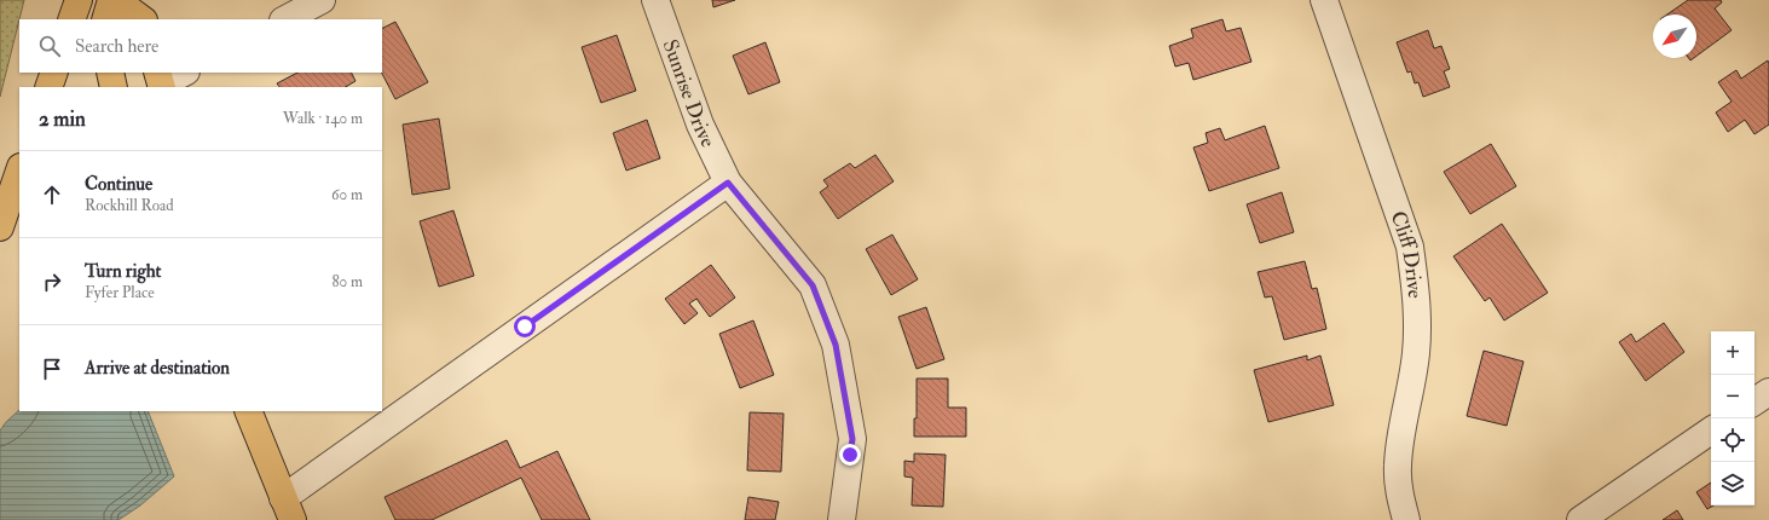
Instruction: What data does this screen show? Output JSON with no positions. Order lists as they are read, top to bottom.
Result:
{
  "streets": {
    "street": ["Sunrise Drive", "Cliff Drive"]
  },
  "north": "bottom left",
  "page": {
    "search": "Search here",
    "heading": ["2 min", "Walk · 140 m"],
    "list": [
      ["Continue", "Rockhill Road", "60 m"],
      ["Turn right", "Fyfer Place", "80 m"],
      "Arrive at destination"
    ],
    "map_buttons": ["+", "−"]
  }
}
